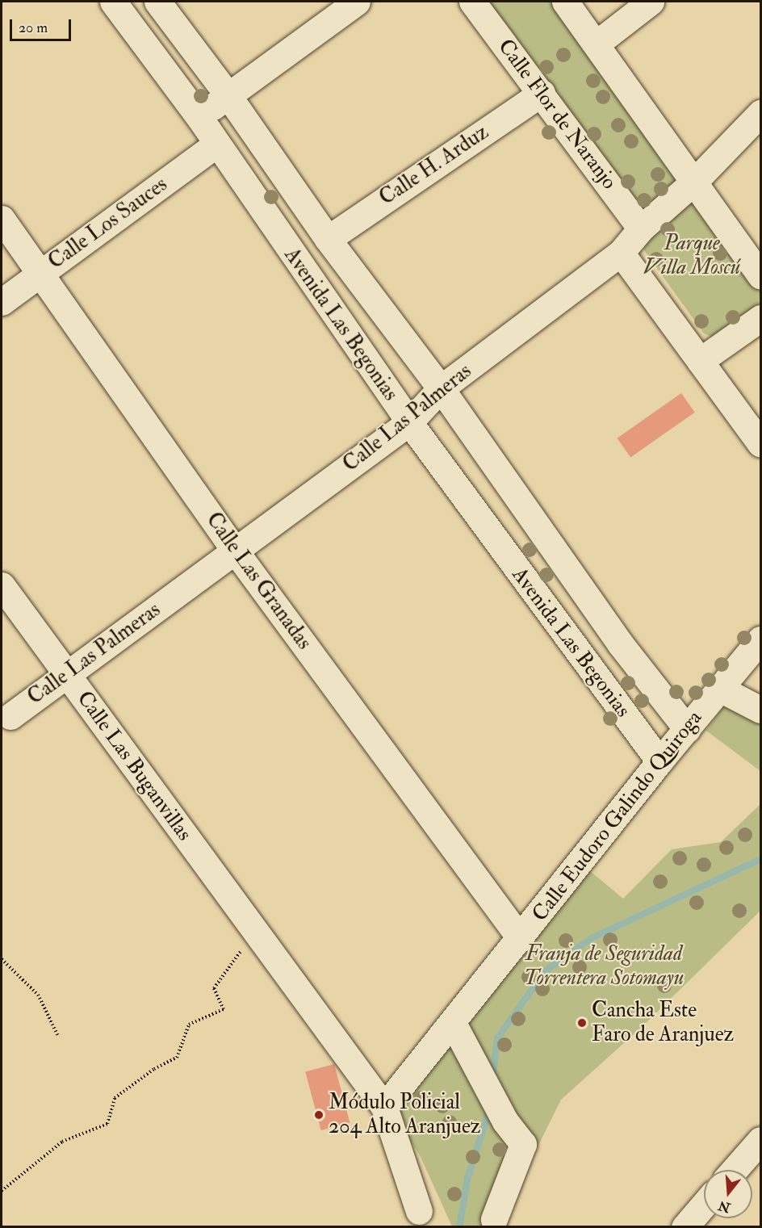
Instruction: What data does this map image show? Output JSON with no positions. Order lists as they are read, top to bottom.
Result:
{
  "streets": {
    "street": [
      "Calle Flor de Naranjo",
      "Calle H. Arduz",
      "Calle Los Sauces",
      "Avenida Las Begonias",
      "Calle Las Palmeras",
      "Calle Las Granadas",
      "Calle Las Buganvillas",
      "Calle Eudoro Galindo Quiroga"
    ]
  },
  "crossings": [
    ["Calle Flor de Naranjo", "Calle H. Arduz"],
    ["Calle Flor de Naranjo", "Calle Las Palmeras"],
    ["Calle H. Arduz", "Avenida Las Begonias"],
    ["Calle Los Sauces", "Avenida Las Begonias"],
    ["Calle Los Sauces", "Calle Las Granadas"],
    ["Avenida Las Begonias", "Calle Las Palmeras"],
    ["Avenida Las Begonias", "Calle Eudoro Galindo Quiroga"],
    ["Calle Las Palmeras", "Calle Las Granadas"],
    ["Calle Las Palmeras", "Calle Las Buganvillas"],
    ["Calle Las Granadas", "Calle Eudoro Galindo Quiroga"],
    ["Calle Las Buganvillas", "Calle Eudoro Galindo Quiroga"]
  ],
  "parks": ["Parque Villa Moscú", "Franja de Seguridad Torrentera Sotomayu"],
  "places": ["Cancha Este Faro de Aranjuez", "Módulo Policial 204 Alto Aranjuez"],
  "scale_bar": "20 m",
  "north": "bottom"
}
